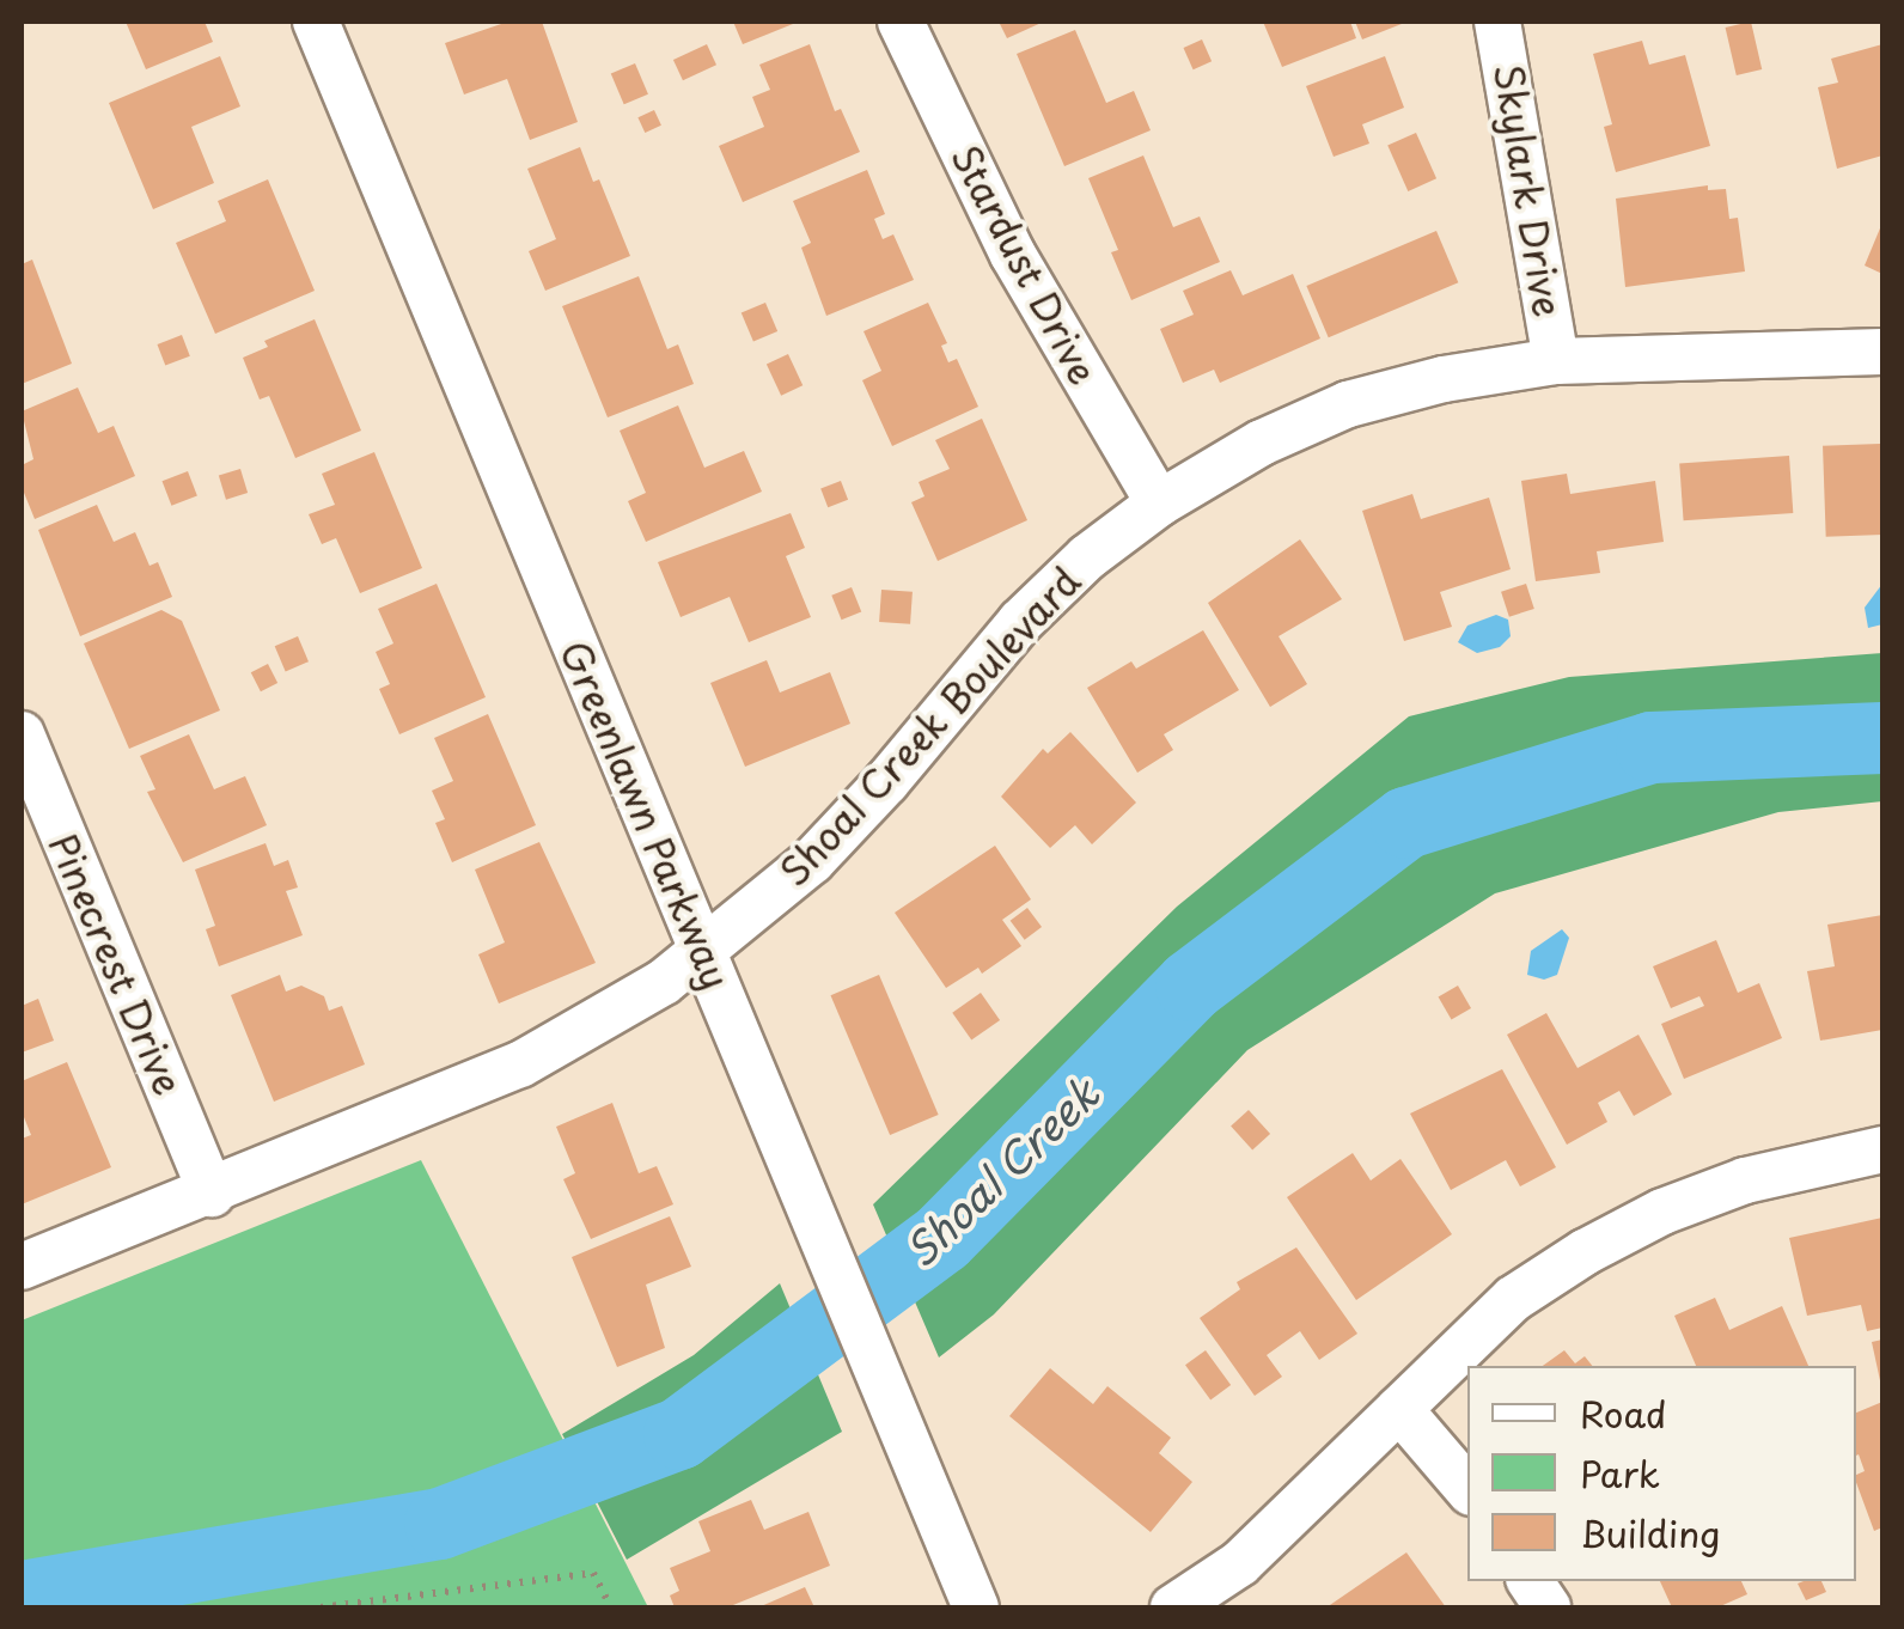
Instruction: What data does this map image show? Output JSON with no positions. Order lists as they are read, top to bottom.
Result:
{
  "streets": {
    "street": [
      "Skylark Drive",
      "Stardust Drive",
      "Shoal Creek Boulevard",
      "Greenlawn Parkway",
      "Pinecrest Drive"
    ]
  },
  "crossings": [
    ["Skylark Drive", "Shoal Creek Boulevard"],
    ["Stardust Drive", "Shoal Creek Boulevard"],
    ["Shoal Creek Boulevard", "Greenlawn Parkway"],
    ["Shoal Creek Boulevard", "Pinecrest Drive"]
  ],
  "water": ["Shoal Creek"],
  "legend": ["Road", "Park", "Building"]
}
